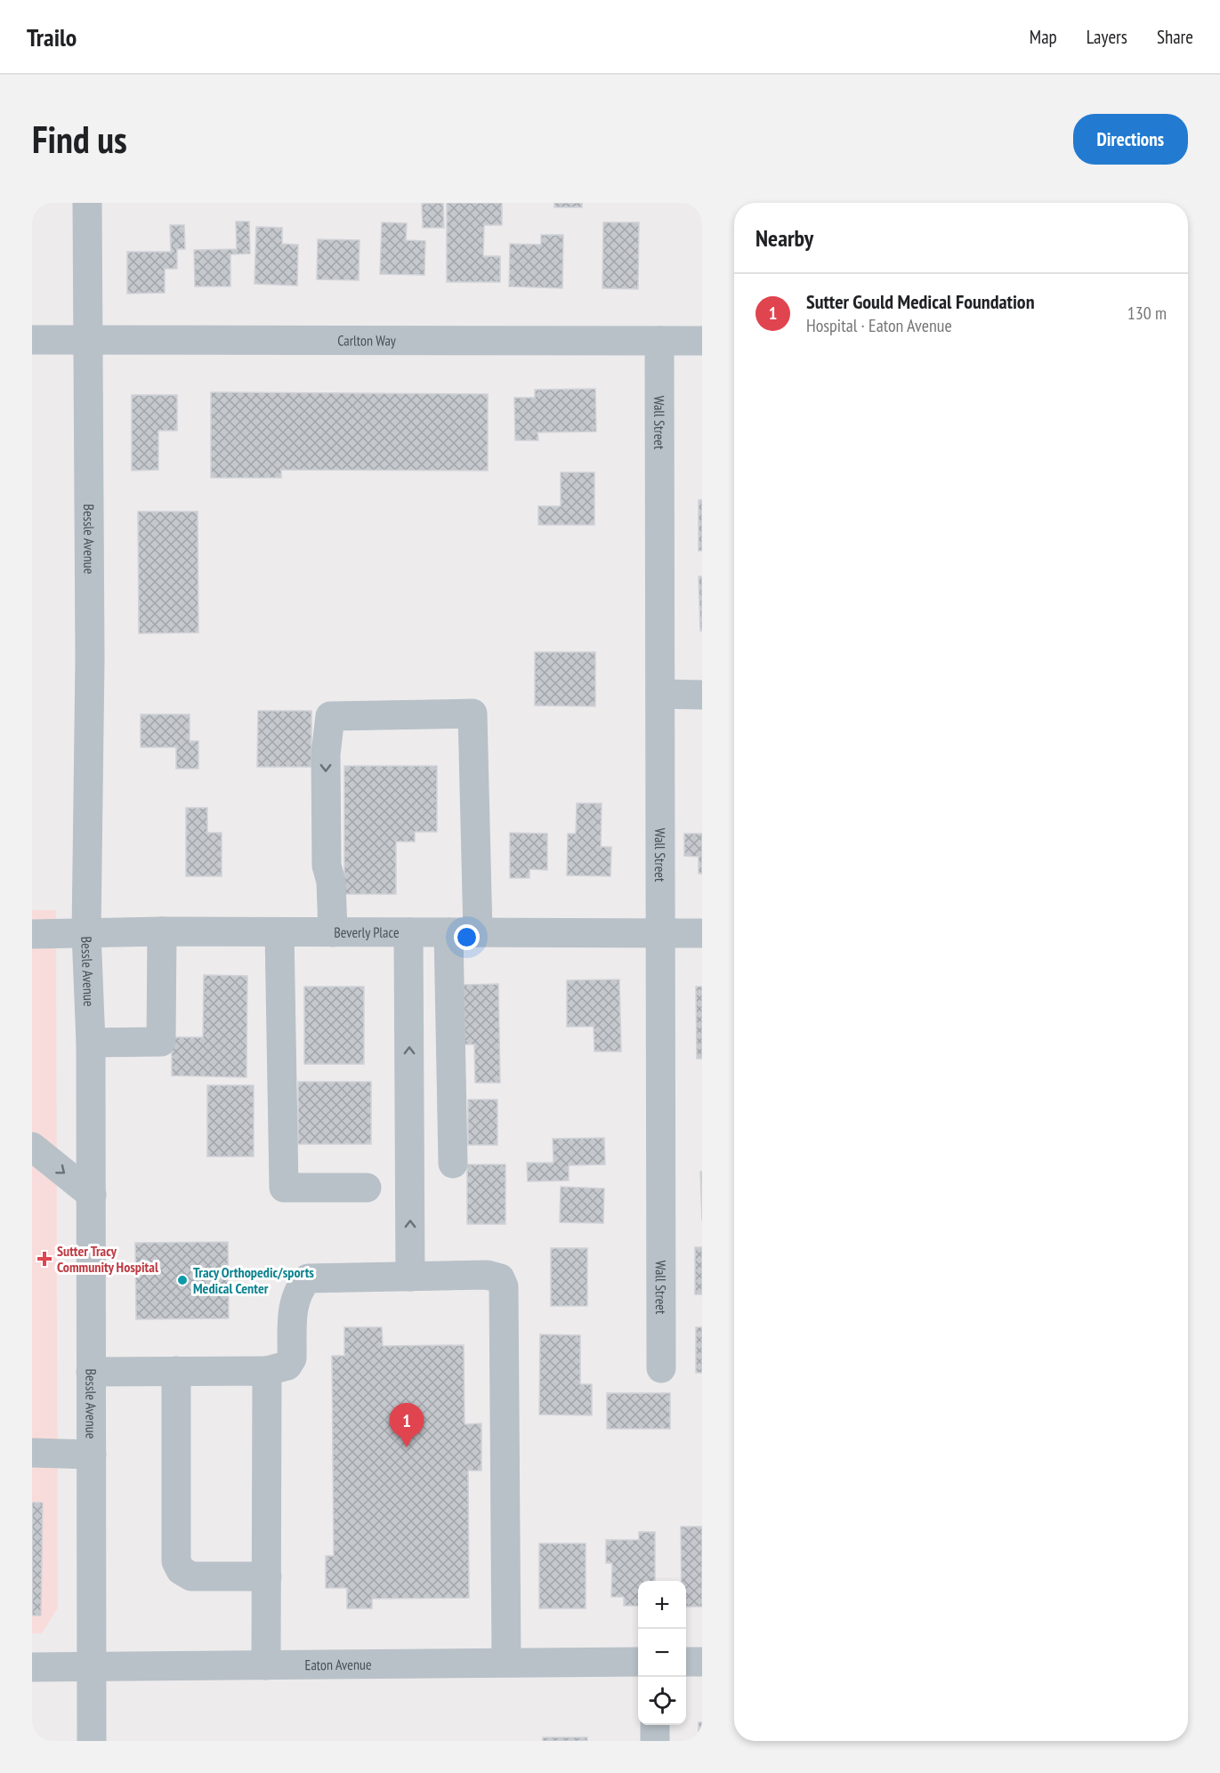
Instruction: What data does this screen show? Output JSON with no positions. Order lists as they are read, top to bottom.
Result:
{
  "streets": {
    "street": [
      "Carlton Way",
      "Wall Street",
      "Bessle Avenue",
      "Beverly Place",
      "Eaton Avenue"
    ]
  },
  "crossings": [
    ["Carlton Way", "Wall Street"],
    ["Carlton Way", "Bessle Avenue"],
    ["Wall Street", "Beverly Place"],
    ["Bessle Avenue", "Beverly Place"],
    ["Bessle Avenue", "Eaton Avenue"]
  ],
  "places": {
    "health": ["Sutter Tracy Community Hospital"],
    "other": ["Tracy Orthopedic/sports Medical Center"]
  },
  "page": {
    "header": "Trailo",
    "nav": ["Map", "Layers", "Share"],
    "buttons": "Directions",
    "title": "Find us",
    "heading": "Nearby",
    "list": [
      {
        "mark": "1",
        "name": "Sutter Gould Medical Foundation",
        "note": "Hospital · Eaton Avenue",
        "value": "130 m"
      }
    ],
    "pins": "1",
    "map_buttons": ["+", "−"]
  }
}
